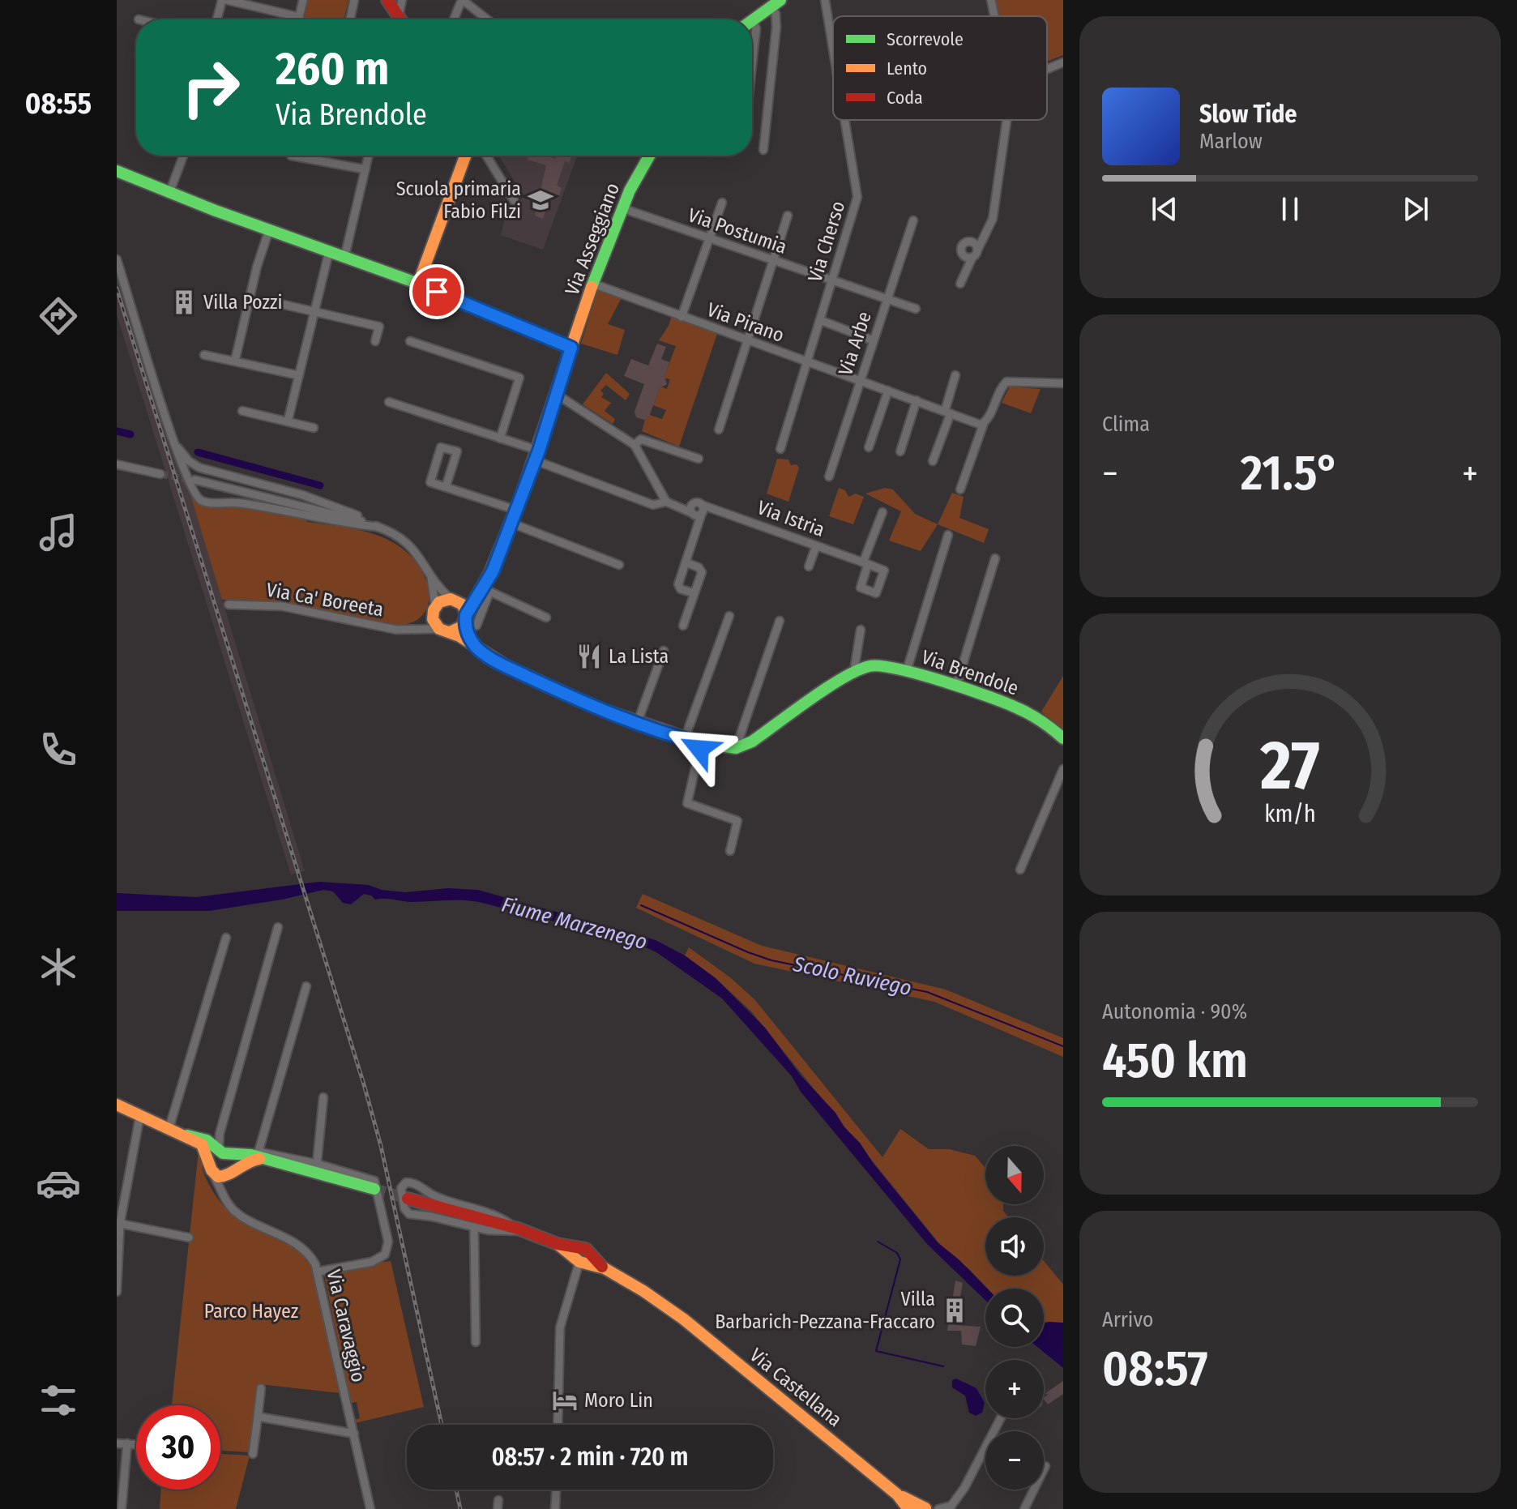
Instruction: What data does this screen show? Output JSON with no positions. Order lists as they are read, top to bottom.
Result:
{
  "streets": {
    "street": [
      "Via Postumia",
      "Via Asseggiano",
      "Via Cherso",
      "Via Pirano",
      "Via Arbe",
      "Via Istria",
      "Via Ca' Boreeta",
      "Via Brendole",
      "Via Caravaggio",
      "Via Castellana"
    ]
  },
  "crossings": [
    ["Via Postumia", "Via Asseggiano"],
    ["Via Postumia", "Via Cherso"],
    ["Via Postumia", "Via Arbe"],
    ["Via Asseggiano", "Via Pirano"],
    ["Via Cherso", "Via Pirano"],
    ["Via Pirano", "Via Arbe"]
  ],
  "water": ["Fiume Marzenego", "Scolo Ruviego"],
  "parks": ["Parco Hayez"],
  "places": {
    "school or university": ["Scuola primaria Fabio Filzi"],
    "building": ["Villa Pozzi", "Villa Barbarich-Pezzana-Fraccaro"],
    "restaurant": ["La Lista"],
    "hotel": ["Moro Lin"]
  },
  "legend": ["Scorrevole", "Lento", "Coda"],
  "north": "bottom",
  "page": {
    "tabs": "08:55",
    "turn": ["260 m", "Via Brendole"],
    "song": ["Slow Tide", "Marlow"],
    "tile": [
      "Clima",
      ["Autonomia · 90%", "450 km"],
      ["Arrivo", "08:57"]
    ],
    "heat": ["−", "21.5°", "+"],
    "map_buttons": ["+", "−"],
    "limit": "30",
    "trip": "08:57 · 2 min · 720 m",
    "gauge": ["27", "km/h"]
  }
}
